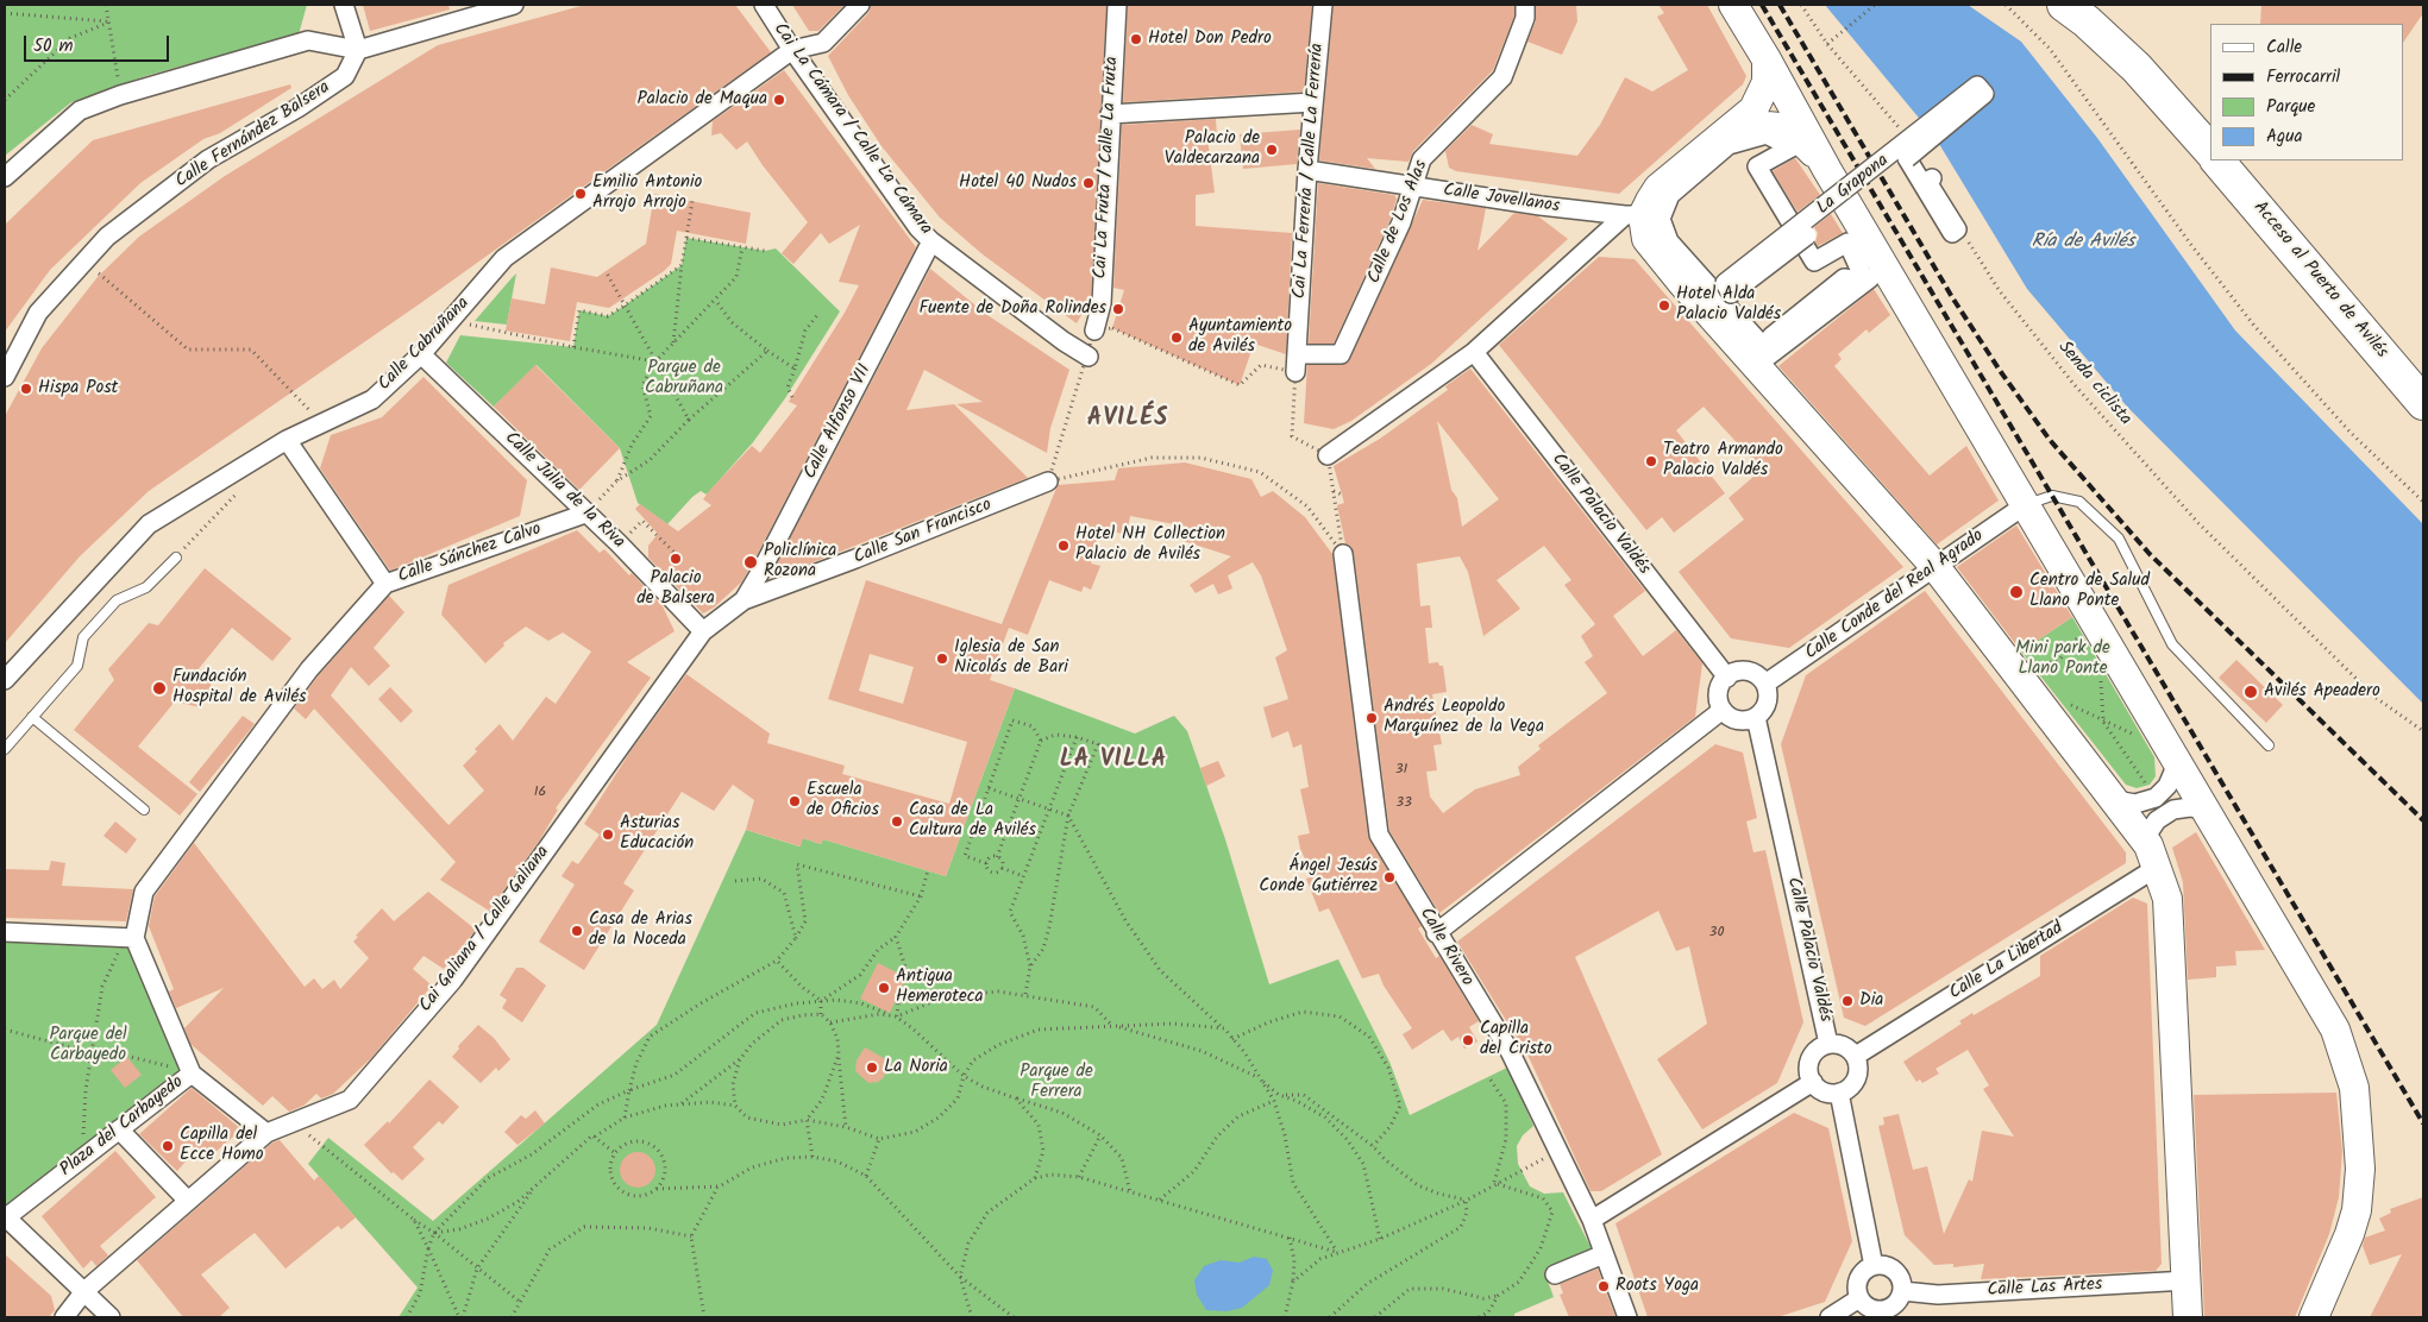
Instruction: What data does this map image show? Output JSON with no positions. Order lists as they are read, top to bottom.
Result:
{
  "streets": {
    "highway": ["Acceso al Puerto de Avilés"],
    "street": [
      "Cai La Cámara / Calle La Cámara",
      "Calle Fernández Balsera",
      "Cai La Fruta / Calle La Fruta",
      "Cai La Ferrería / Calle La Ferrería",
      "La Grapona",
      "Calle Jovellanos",
      "Calle de Los Alas",
      "Calle Cabruñana",
      "Calle Alfonso VII",
      "Calle Julia de la Riva",
      "Calle Palacio Valdés",
      "Calle San Francisco",
      "Calle Sánchez Calvo",
      "Calle Conde del Real Agrado",
      "Cai Galiana / Calle Galiana",
      "Calle Rivero",
      "Calle La Libertad",
      "Plaza del Carbayedo",
      "Calle Las Artes"
    ],
    "path": ["Senda ciclista"]
  },
  "crossings": [
    ["Cai La Cámara / Calle La Cámara", "Calle Cabruñana"],
    ["Cai La Cámara / Calle La Cámara", "Calle Alfonso VII"],
    ["Cai La Ferrería / Calle La Ferrería", "Calle Jovellanos"],
    ["Cai La Ferrería / Calle La Ferrería", "Calle de Los Alas"],
    ["Calle Jovellanos", "Calle de Los Alas"],
    ["Calle Cabruñana", "Calle Julia de la Riva"],
    ["Calle Cabruñana", "Calle Sánchez Calvo"],
    ["Calle Alfonso VII", "Calle San Francisco"],
    ["Calle Julia de la Riva", "Calle San Francisco"],
    ["Calle Julia de la Riva", "Calle Sánchez Calvo"],
    ["Calle Julia de la Riva", "Cai Galiana / Calle Galiana"],
    ["Calle Palacio Valdés", "Calle Conde del Real Agrado"],
    ["Calle Palacio Valdés", "Calle La Libertad"],
    ["Calle San Francisco", "Cai Galiana / Calle Galiana"]
  ],
  "districts": ["AVILÉS", "LA VILLA"],
  "water": ["Ría de Avilés"],
  "parks": [
    "Parque de Cabruñana",
    "Mini park de Llano Ponte",
    "Parque del Carbayedo",
    "Parque de Ferrera"
  ],
  "places": [
    "Hotel Don Pedro",
    "Palacio de Maqua",
    "Palacio de Valdecarzana",
    "Hotel 40 Nudos",
    "Emilio Antonio Arrojo Arrojo",
    "Hotel Alda Palacio Valdés",
    "Fuente de Doña Rolindes",
    "Ayuntamiento de Avilés",
    "Hispa Post",
    "Teatro Armando Palacio Valdés",
    "Hotel NH Collection Palacio de Avilés",
    "Palacio de Balsera",
    "Policlínica Rozona",
    "Centro de Salud Llano Ponte",
    "Iglesia de San Nicolás de Bari",
    "Fundación Hospital de Avilés",
    "Avilés Apeadero",
    "Andrés Leopoldo Marquínez de la Vega",
    "Escuela de Oficios",
    "Casa de La Cultura de Avilés",
    "Asturias Educación",
    "Ángel Jesús Conde Gutiérrez",
    "Casa de Arias de la Noceda",
    "Antigua Hemeroteca",
    "Dia",
    "Capilla del Cristo",
    "La Noria",
    "Capilla del Ecce Homo",
    "Roots Yoga"
  ],
  "house_numbers": [
    "31",
    "16",
    "33",
    "30"
  ],
  "legend": [
    "Calle",
    "Ferrocarril",
    "Parque",
    "Agua"
  ],
  "scale_bar": "50 m"
}
